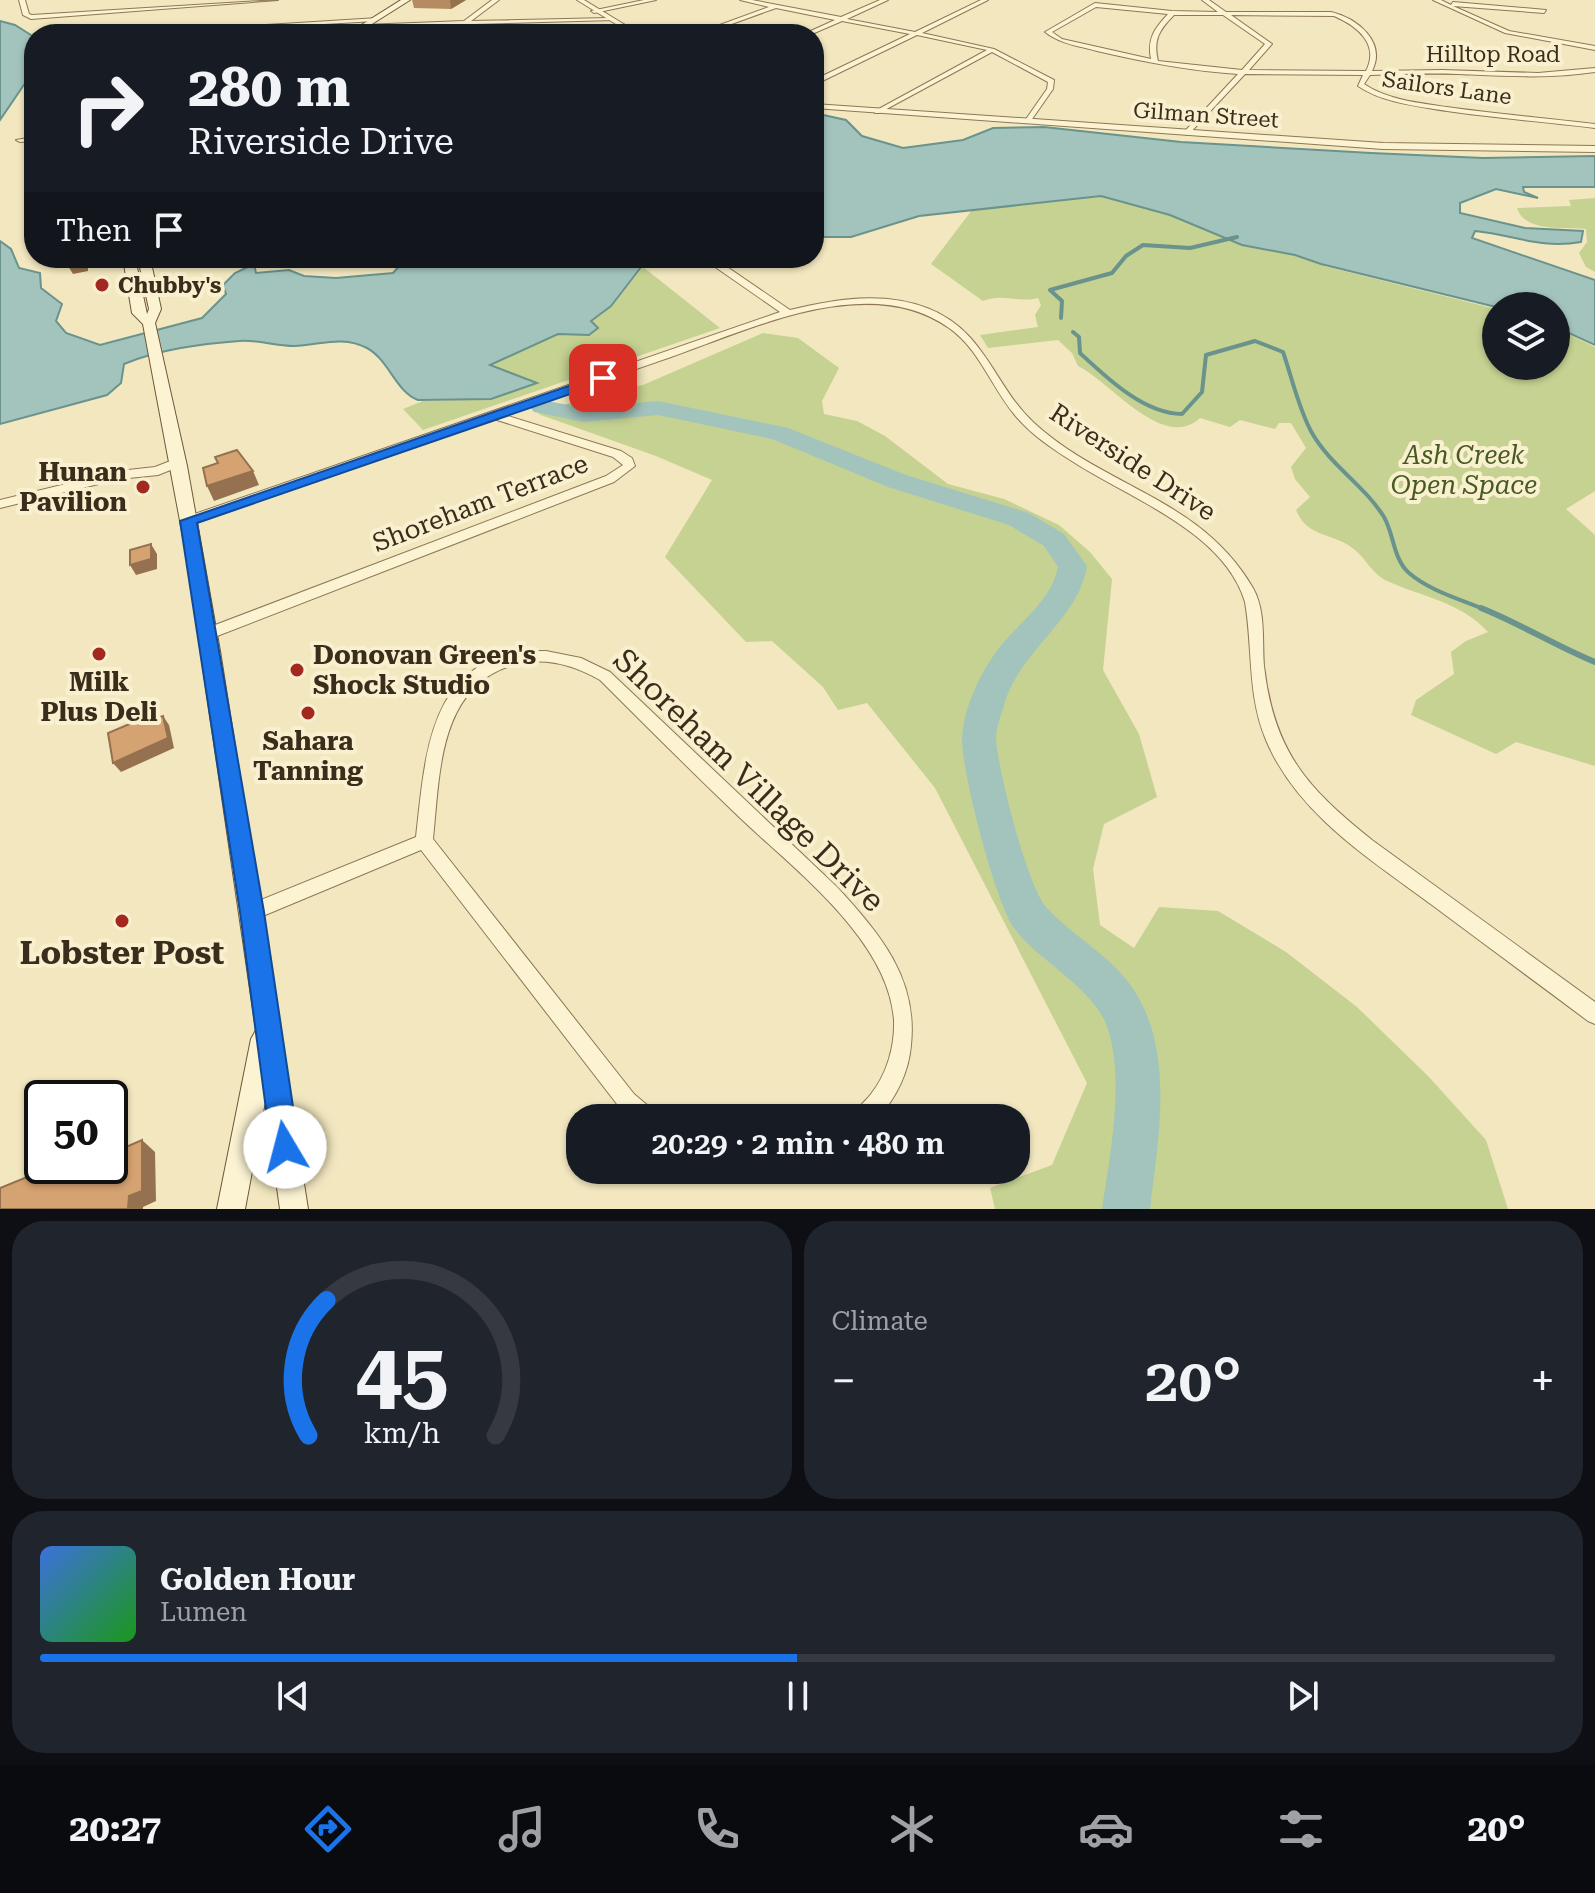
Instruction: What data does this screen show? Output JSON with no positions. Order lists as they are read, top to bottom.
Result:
{
  "streets": {
    "street": [
      "Hilltop Road",
      "Sailors Lane",
      "Gilman Street",
      "Riverside Drive",
      "Shoreham Terrace",
      "Shoreham Village Drive"
    ]
  },
  "crossings": [
    ["Hilltop Road", "Sailors Lane"],
    ["Riverside Drive", "Shoreham Terrace"]
  ],
  "parks": ["Ash Creek Open Space"],
  "places": [
    "Chubby's",
    "Hunan Pavilion",
    "Milk Plus Deli",
    "Donovan Green's Shock Studio",
    "Sahara Tanning",
    "Lobster Post"
  ],
  "page": {
    "turn": ["280 m", "Riverside Drive"],
    "then": "Then",
    "limit": "50",
    "trip": "20:29 · 2 min · 480 m",
    "tile": "Climate",
    "heat": ["−", "20°", "+"],
    "song": ["Golden Hour", "Lumen"],
    "tabs": ["20:27", "20°"],
    "gauge": ["45", "km/h"]
  }
}
